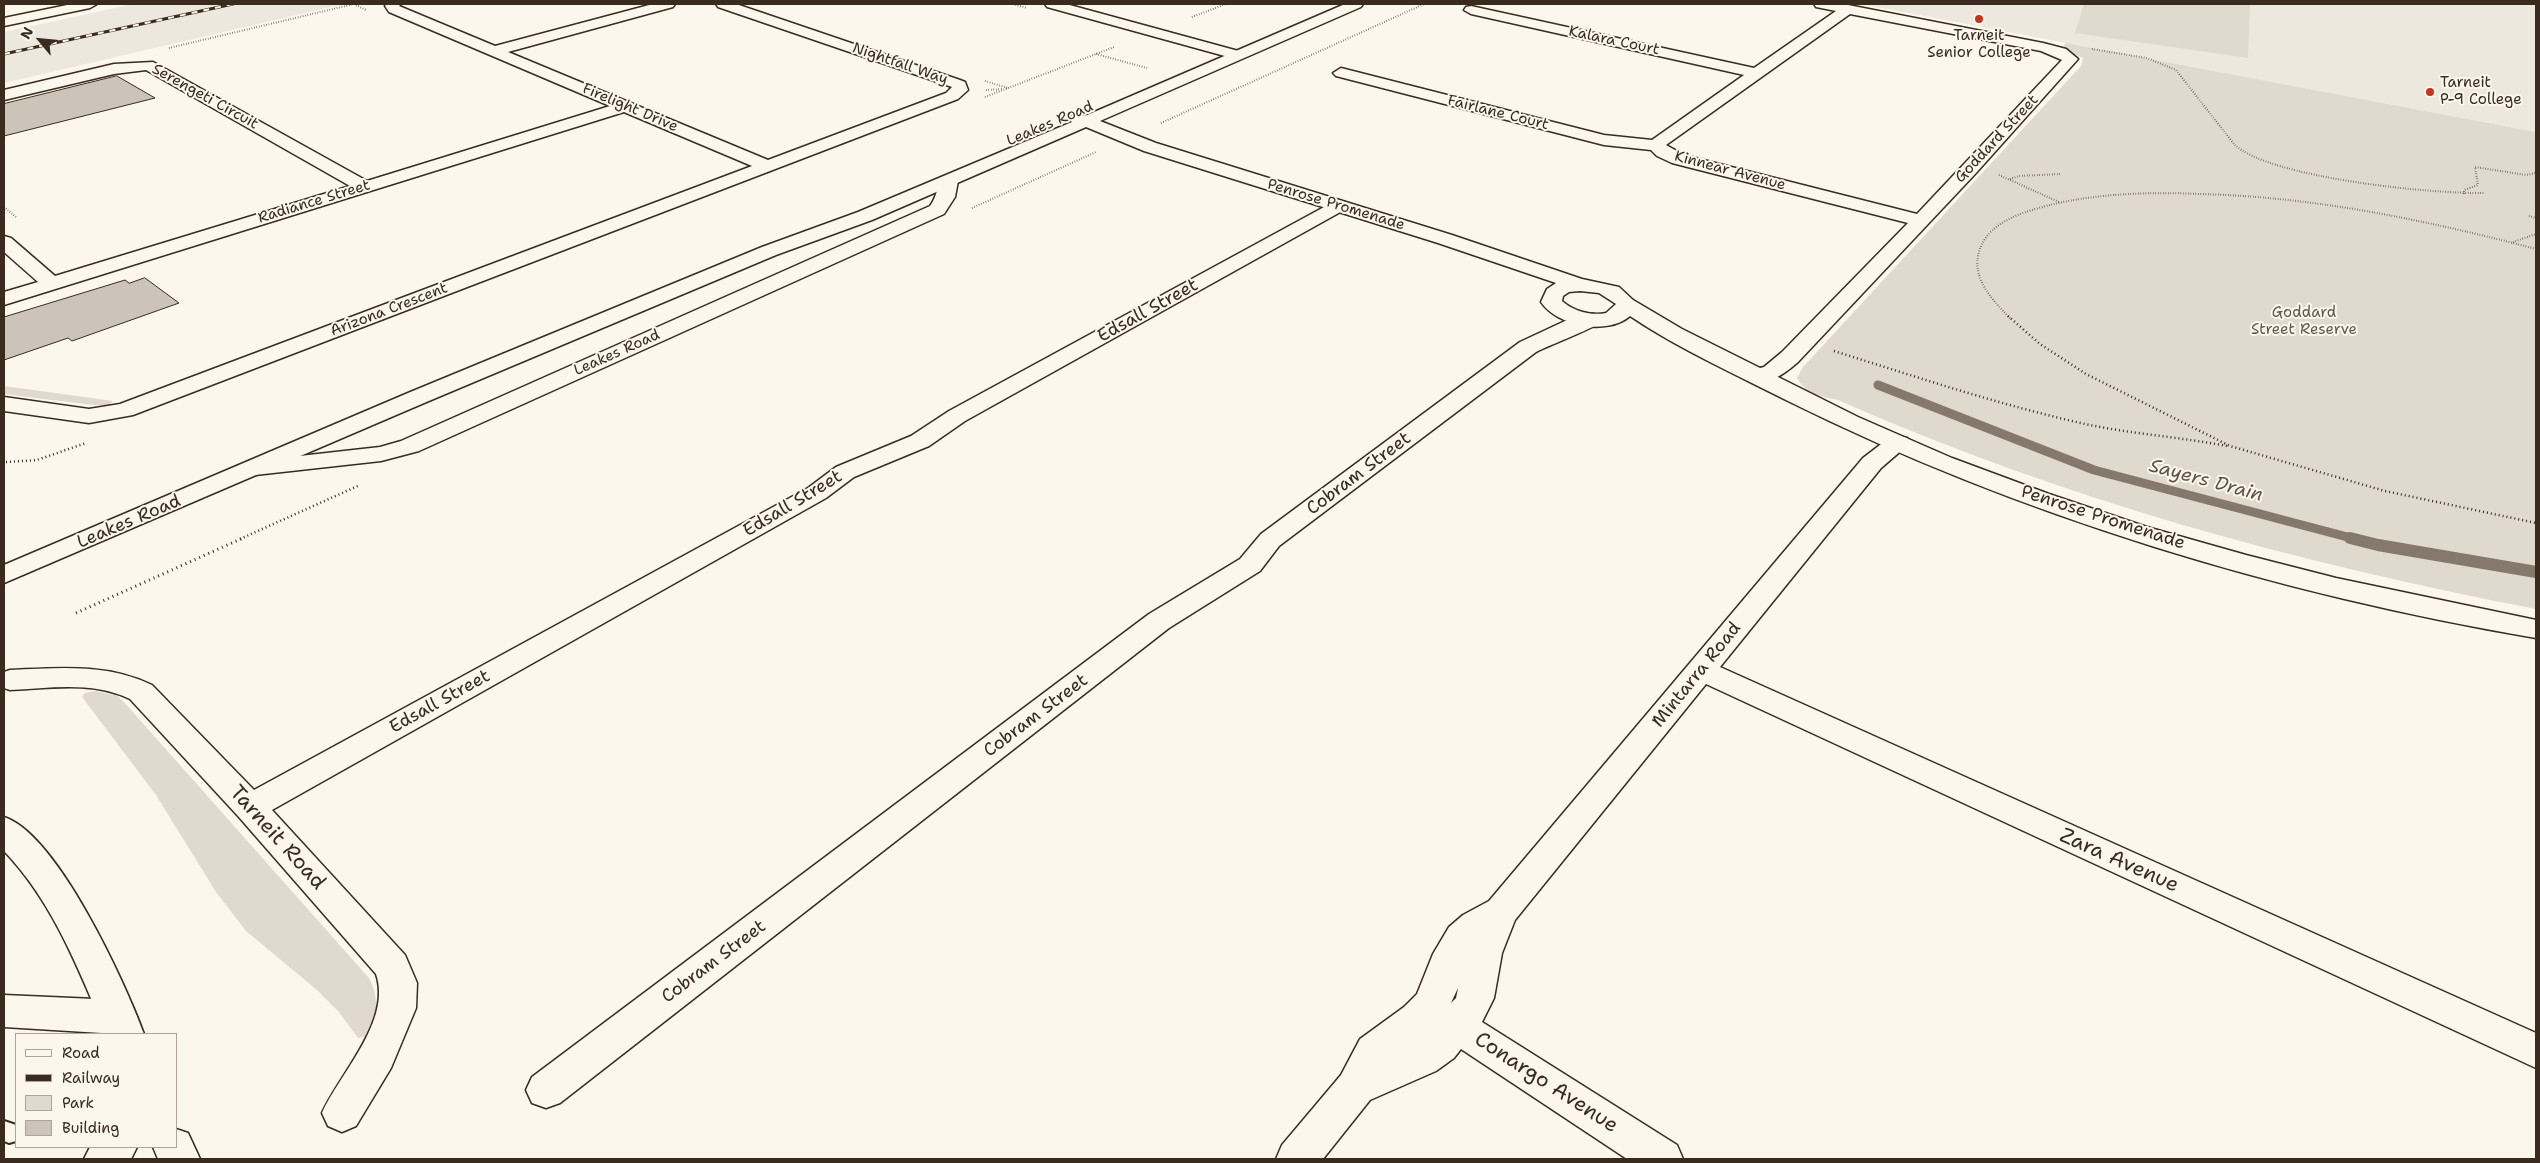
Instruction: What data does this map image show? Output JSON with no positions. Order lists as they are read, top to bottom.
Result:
{
  "streets": {
    "street": [
      "Kalara Court",
      "Nightfall Way",
      "Serengeti Circuit",
      "Firelight Drive",
      "Fairlane Court",
      "Leakes Road",
      "Goddard Street",
      "Kinnear Avenue",
      "Radiance Street",
      "Penrose Promenade",
      "Arizona Crescent",
      "Edsall Street",
      "Cobram Street",
      "Mintarra Road",
      "Tarneit Road",
      "Zara Avenue",
      "Conargo Avenue"
    ]
  },
  "crossings": [
    ["Kalara Court", "Kinnear Avenue"],
    ["Nightfall Way", "Firelight Drive"],
    ["Nightfall Way", "Arizona Crescent"],
    ["Serengeti Circuit", "Radiance Street"],
    ["Firelight Drive", "Radiance Street"],
    ["Firelight Drive", "Arizona Crescent"],
    ["Fairlane Court", "Kinnear Avenue"],
    ["Leakes Road", "Penrose Promenade"],
    ["Goddard Street", "Kinnear Avenue"],
    ["Goddard Street", "Penrose Promenade"],
    ["Penrose Promenade", "Edsall Street"],
    ["Penrose Promenade", "Cobram Street"],
    ["Penrose Promenade", "Mintarra Road"],
    ["Edsall Street", "Tarneit Road"],
    ["Mintarra Road", "Zara Avenue"],
    ["Mintarra Road", "Conargo Avenue"]
  ],
  "water": ["Sayers Drain"],
  "parks": ["Goddard Street Reserve"],
  "places": ["Tarneit Senior College", "Tarneit P-9 College"],
  "legend": [
    "Road",
    "Railway",
    "Park",
    "Building"
  ],
  "north": "top left"
}
